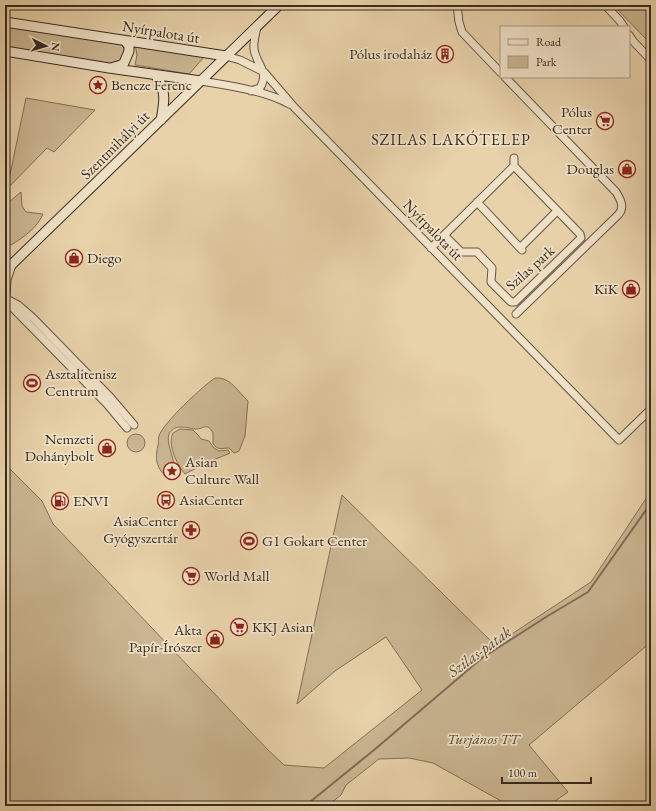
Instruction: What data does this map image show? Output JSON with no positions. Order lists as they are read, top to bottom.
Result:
{
  "streets": {
    "main road": ["Nyírpalota út", "Szentmihályi út"],
    "street": ["Szilas park"]
  },
  "crossings": [
    ["Nyírpalota út", "Szentmihályi út"]
  ],
  "districts": ["SZILAS LAKÓTELEP"],
  "water": ["Szilas-patak"],
  "parks": ["Turjános TT"],
  "places": {
    "building": ["Pólus irodaház"],
    "place": ["Bencze Ferenc", "Asian Culture Wall"],
    "supermarket": ["Pólus Center", "World Mall", "KKJ Asian"],
    "shop": [
      "Douglas",
      "Diego",
      "KiK",
      "Nemzeti Dohánybolt",
      "Akta Papír-Írószer"
    ],
    "sports": ["Asztalitenisz Centrum", "G1 Gokart Center"],
    "bus stop": ["AsiaCenter"],
    "fuel station": ["ENVI"],
    "pharmacy": ["AsiaCenter Gyógyszertár"]
  },
  "legend": ["Road", "Park"],
  "scale_bar": "100 m",
  "north": "right"
}
